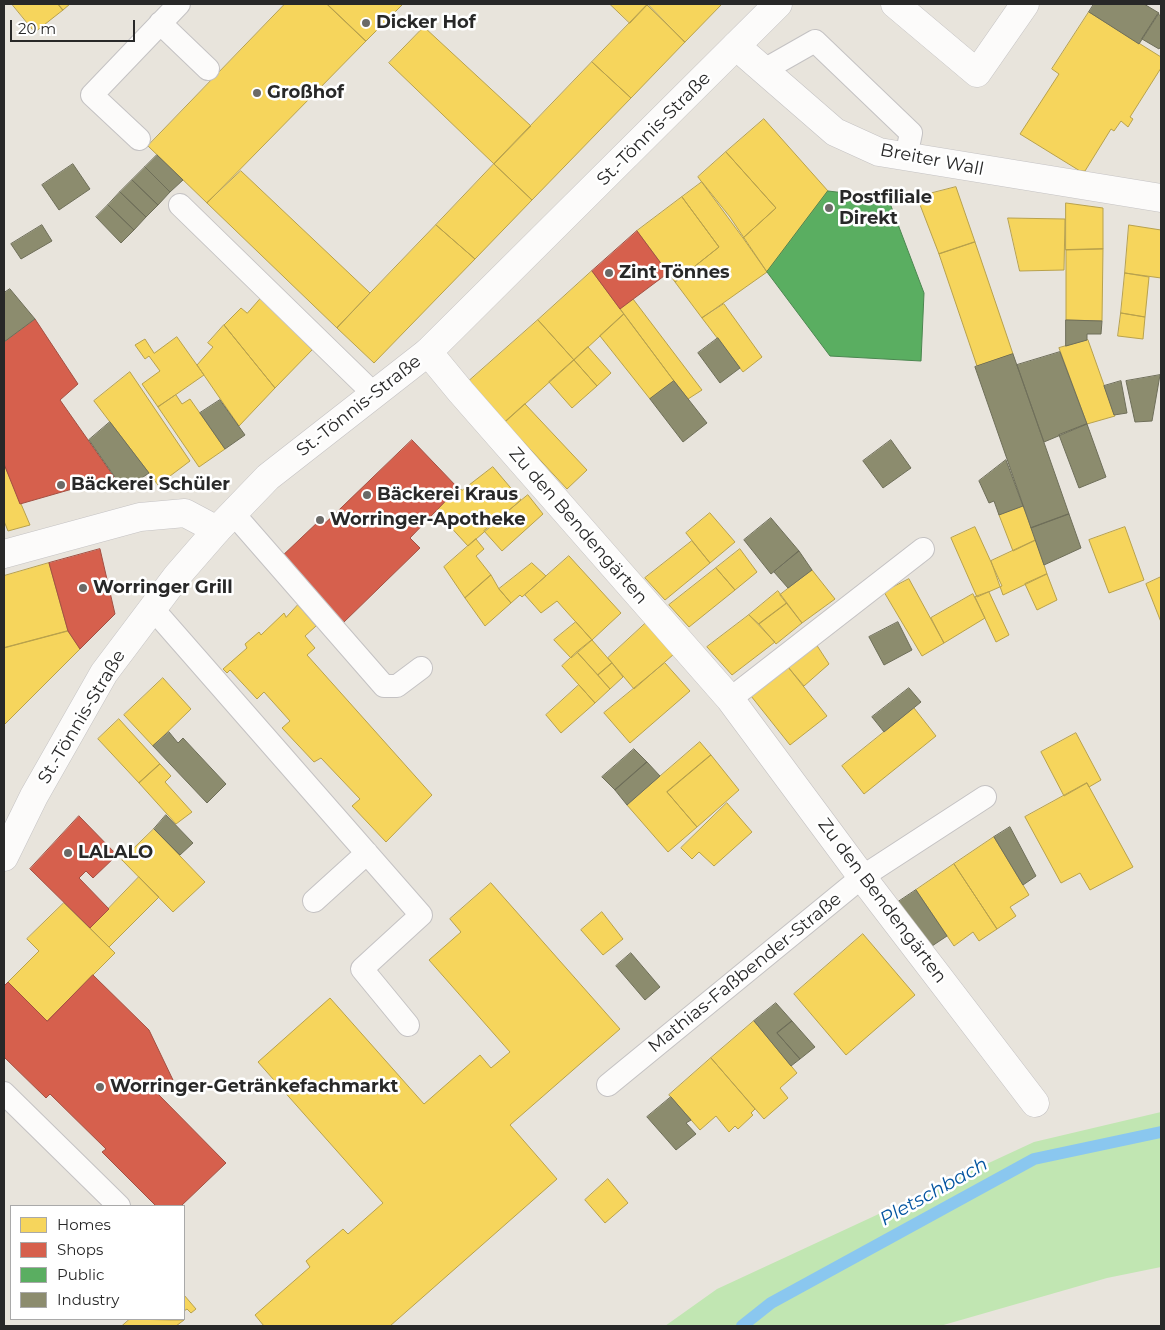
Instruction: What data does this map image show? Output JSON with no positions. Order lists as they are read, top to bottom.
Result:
{
  "streets": {
    "street": ["St.-Tönnis-Straße", "Breiter Wall", "Zu den Bendengärten"],
    "lane": ["Mathias-Faßbender-Straße"]
  },
  "crossings": [
    ["St.-Tönnis-Straße", "Breiter Wall"],
    ["St.-Tönnis-Straße", "Zu den Bendengärten"],
    ["Zu den Bendengärten", "Mathias-Faßbender-Straße"]
  ],
  "water": ["Pletschbach"],
  "places": [
    "Dicker Hof",
    "Großhof",
    "Postfiliale Direkt",
    "Zint Tönnes",
    "Bäckerei Schüler",
    "Bäckerei Kraus",
    "Worringer-Apotheke",
    "Worringer Grill",
    "LALALO",
    "Worringer-Getränkefachmarkt"
  ],
  "legend": [
    "Homes",
    "Shops",
    "Public",
    "Industry"
  ],
  "scale_bar": "20 m"
}
